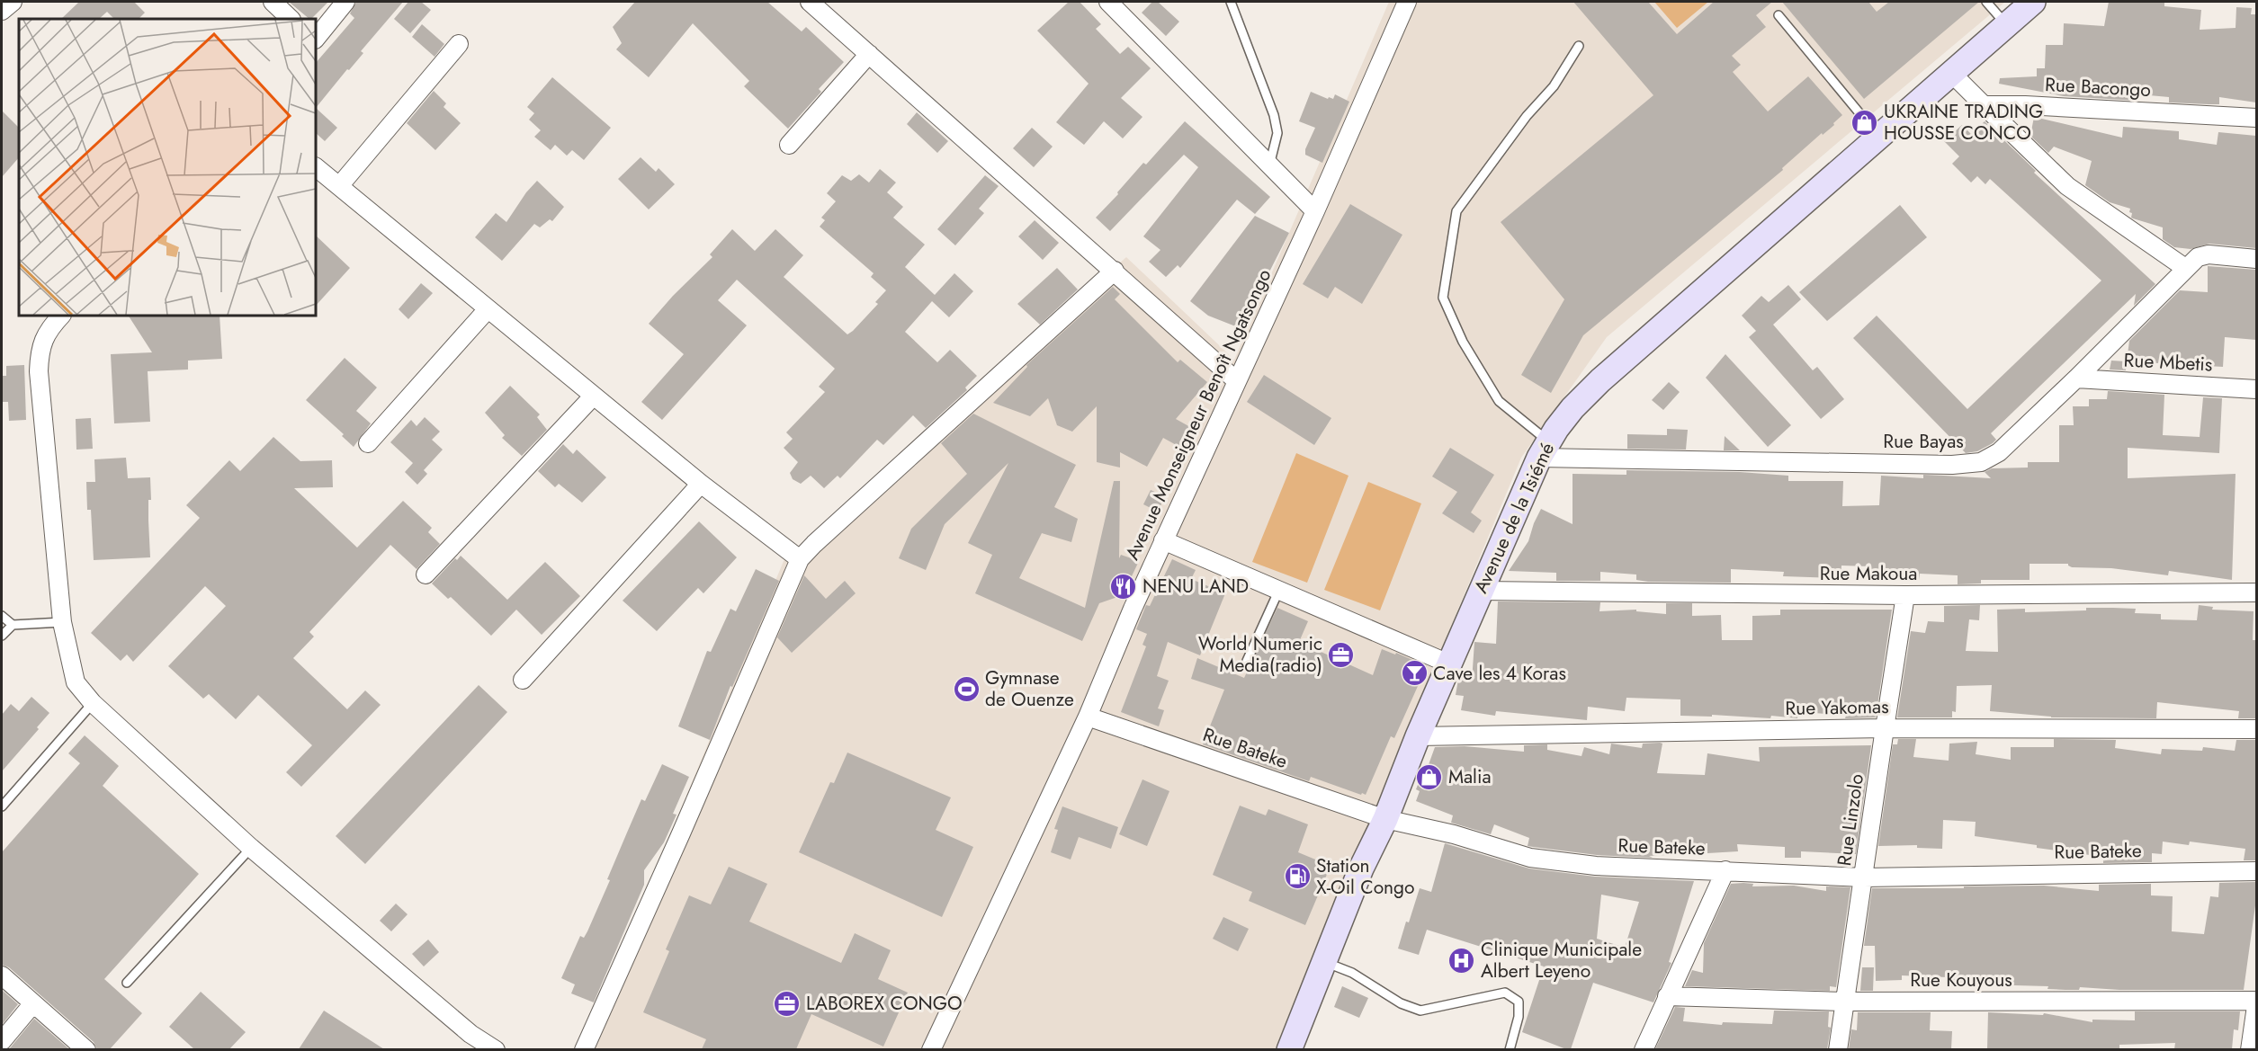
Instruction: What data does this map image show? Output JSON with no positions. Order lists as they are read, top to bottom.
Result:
{
  "streets": {
    "main road": ["Avenue de la Tsiémé"],
    "street": [
      "Rue Bacongo",
      "Rue Mbetis",
      "Avenue Monseigneur Benoît Ngatsongo",
      "Rue Bayas",
      "Rue Makoua",
      "Rue Yakomas",
      "Rue Bateke",
      "Rue Linzolo",
      "Rue Kouyous"
    ]
  },
  "crossings": [
    ["Rue Mbetis", "Rue Bayas"],
    ["Avenue Monseigneur Benoît Ngatsongo", "Rue Bateke"],
    ["Rue Bayas", "Avenue de la Tsiémé"],
    ["Avenue de la Tsiémé", "Rue Makoua"],
    ["Avenue de la Tsiémé", "Rue Yakomas"],
    ["Avenue de la Tsiémé", "Rue Bateke"],
    ["Rue Makoua", "Rue Linzolo"],
    ["Rue Yakomas", "Rue Linzolo"],
    ["Rue Bateke", "Rue Linzolo"],
    ["Rue Linzolo", "Rue Kouyous"]
  ],
  "places": {
    "shop": ["UKRAINE TRADING HOUSSE CONCO", "Malia"],
    "restaurant": ["NENU LAND"],
    "office": ["World Numeric Media(radio)", "LABOREX CONGO"],
    "bar": ["Cave les 4 Koras"],
    "sports": ["Gymnase de Ouenze"],
    "fuel station": ["Station X-Oil Congo"],
    "hospital": ["Clinique Municipale Albert Leyeno"]
  }
}
